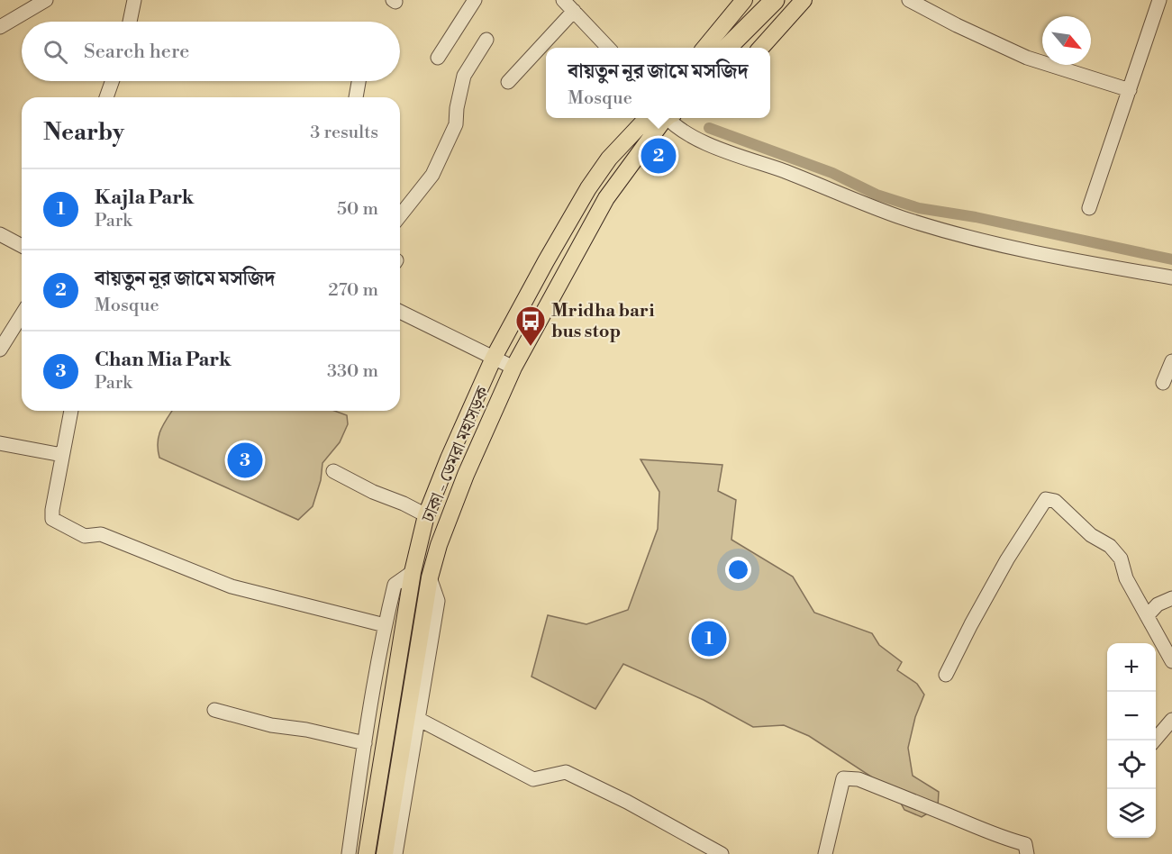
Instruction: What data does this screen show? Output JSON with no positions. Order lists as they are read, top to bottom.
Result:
{
  "streets": {
    "main road": ["ঢাকা - ডেমরা মহাসড়ক"]
  },
  "places": {
    "bus stop": ["Mridha bari bus stop"]
  },
  "north": "bottom right",
  "page": {
    "search": "Search here",
    "popup": ["বায়তুন নূর জামে মসজিদ", "Mosque"],
    "heading": ["Nearby", "3 results"],
    "pins": ["2", "3", "1"],
    "list": [
      {
        "mark": "1",
        "name": "Kajla Park",
        "note": "Park",
        "value": "50 m"
      },
      {
        "mark": "2",
        "name": "বায়তুন নূর জামে মসজিদ",
        "note": "Mosque",
        "value": "270 m"
      },
      {
        "mark": "3",
        "name": "Chan Mia Park",
        "note": "Park",
        "value": "330 m"
      }
    ],
    "map_buttons": ["+", "−"]
  }
}
